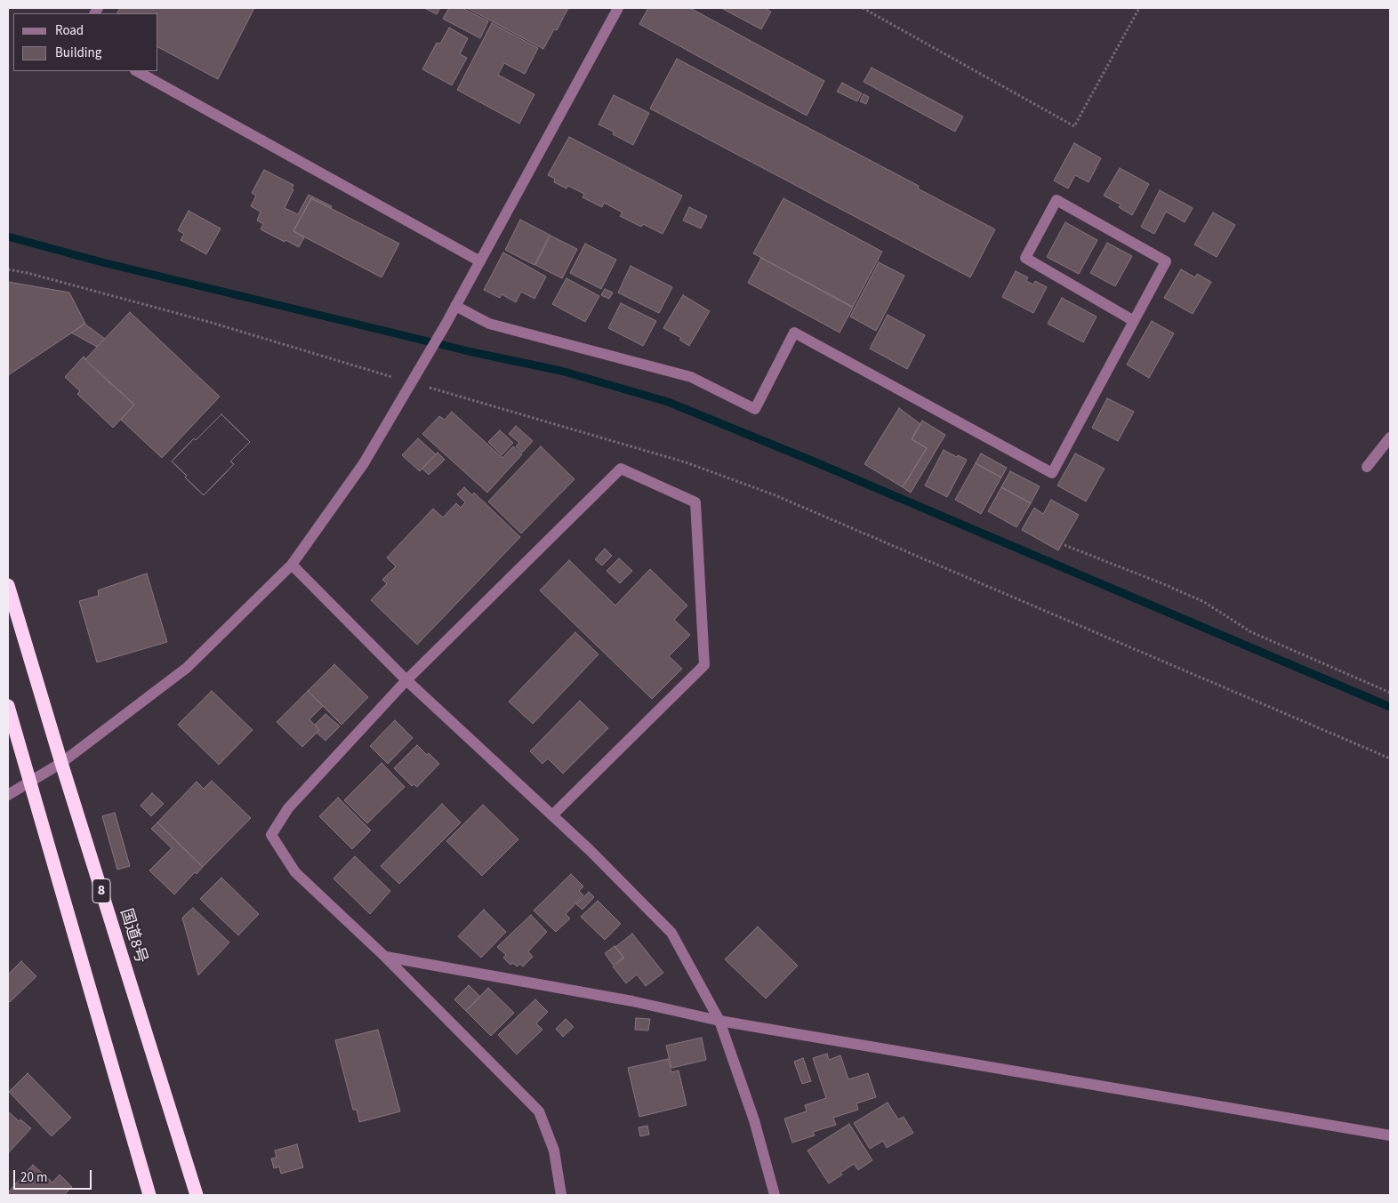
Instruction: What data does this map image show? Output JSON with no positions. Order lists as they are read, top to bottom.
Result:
{
  "streets": {
    "highway": ["8", "国道8号"]
  },
  "legend": ["Road", "Building"],
  "scale_bar": "20 m"
}
